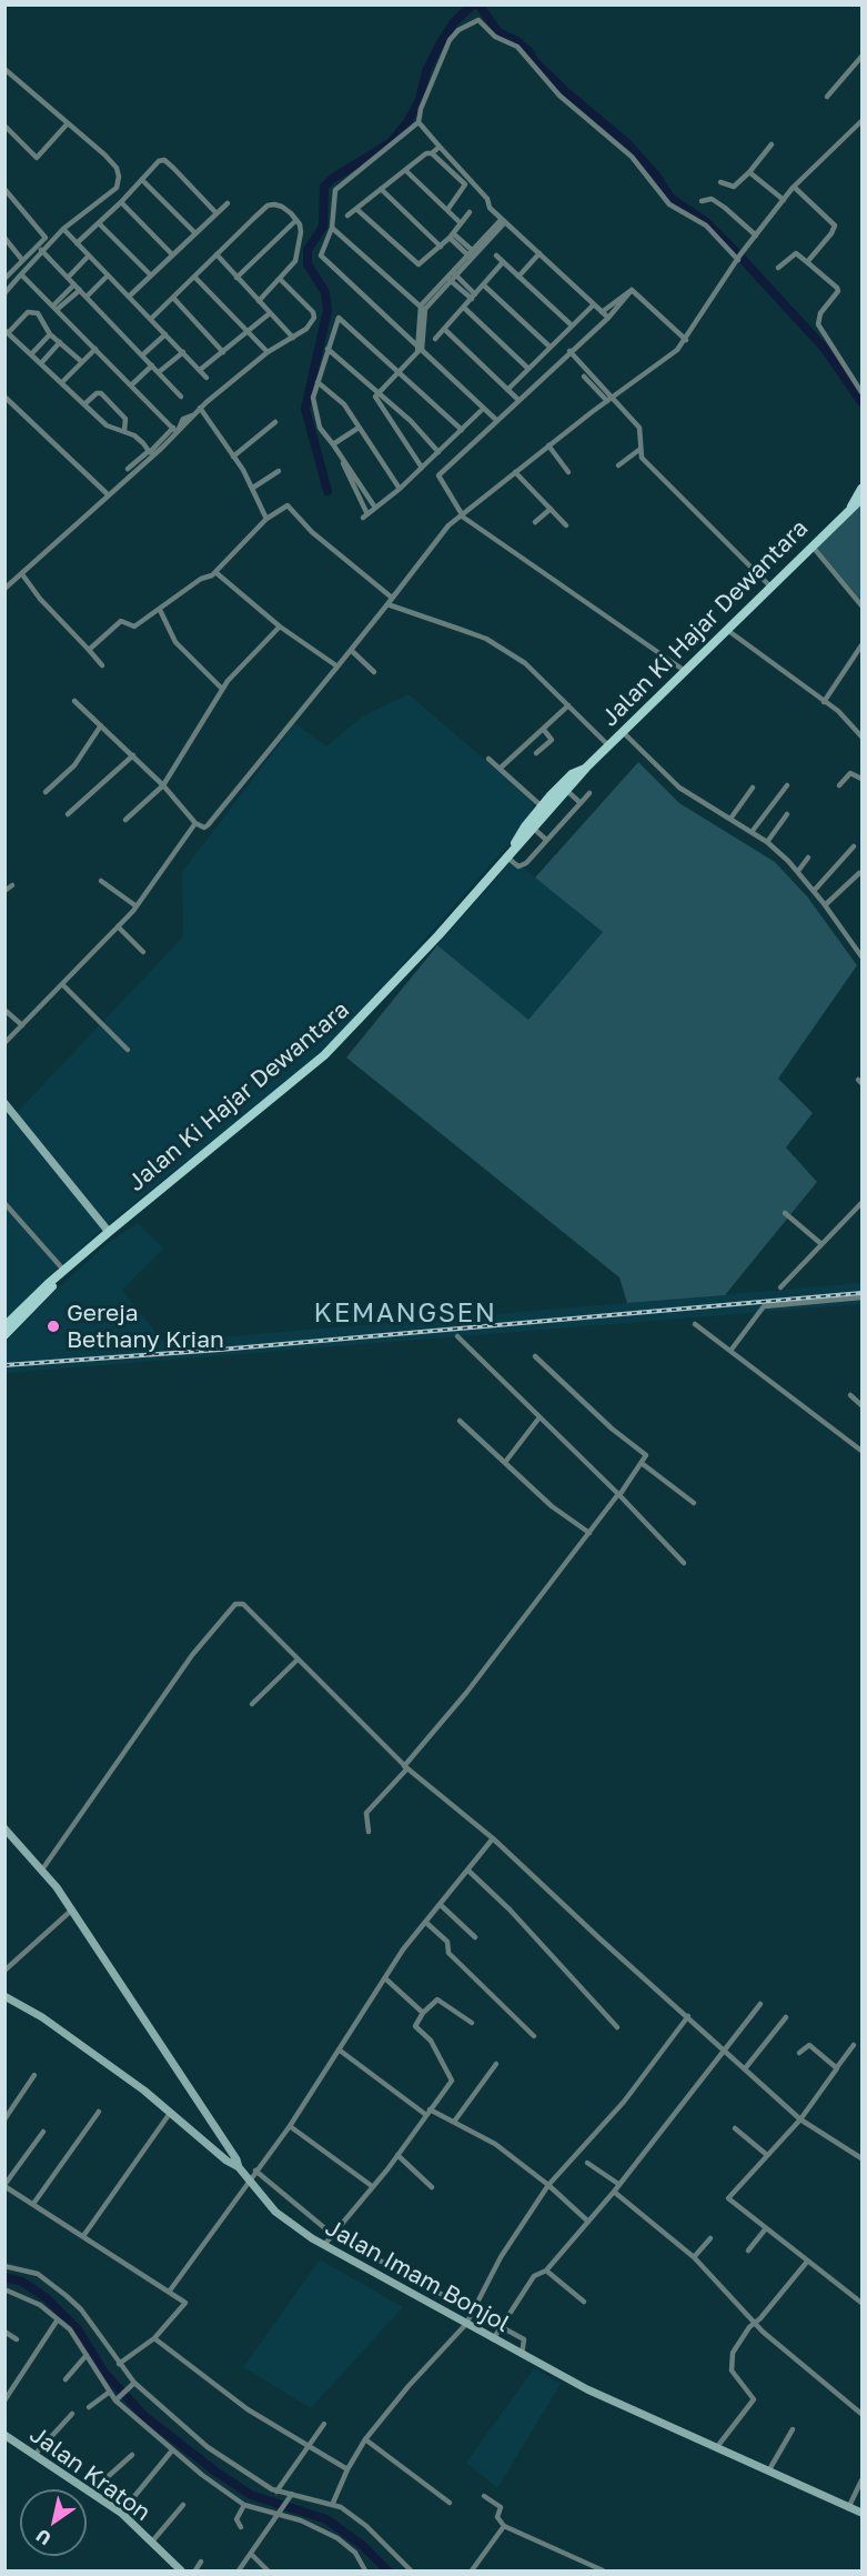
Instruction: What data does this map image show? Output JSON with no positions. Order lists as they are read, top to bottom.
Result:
{
  "streets": {
    "main road": ["Jalan Ki Hajar Dewantara", "Jalan Imam Bonjol", "Jalan Kraton"]
  },
  "districts": ["KEMANGSEN"],
  "places": ["Gereja Bethany Krian"],
  "north": "bottom left"
}
